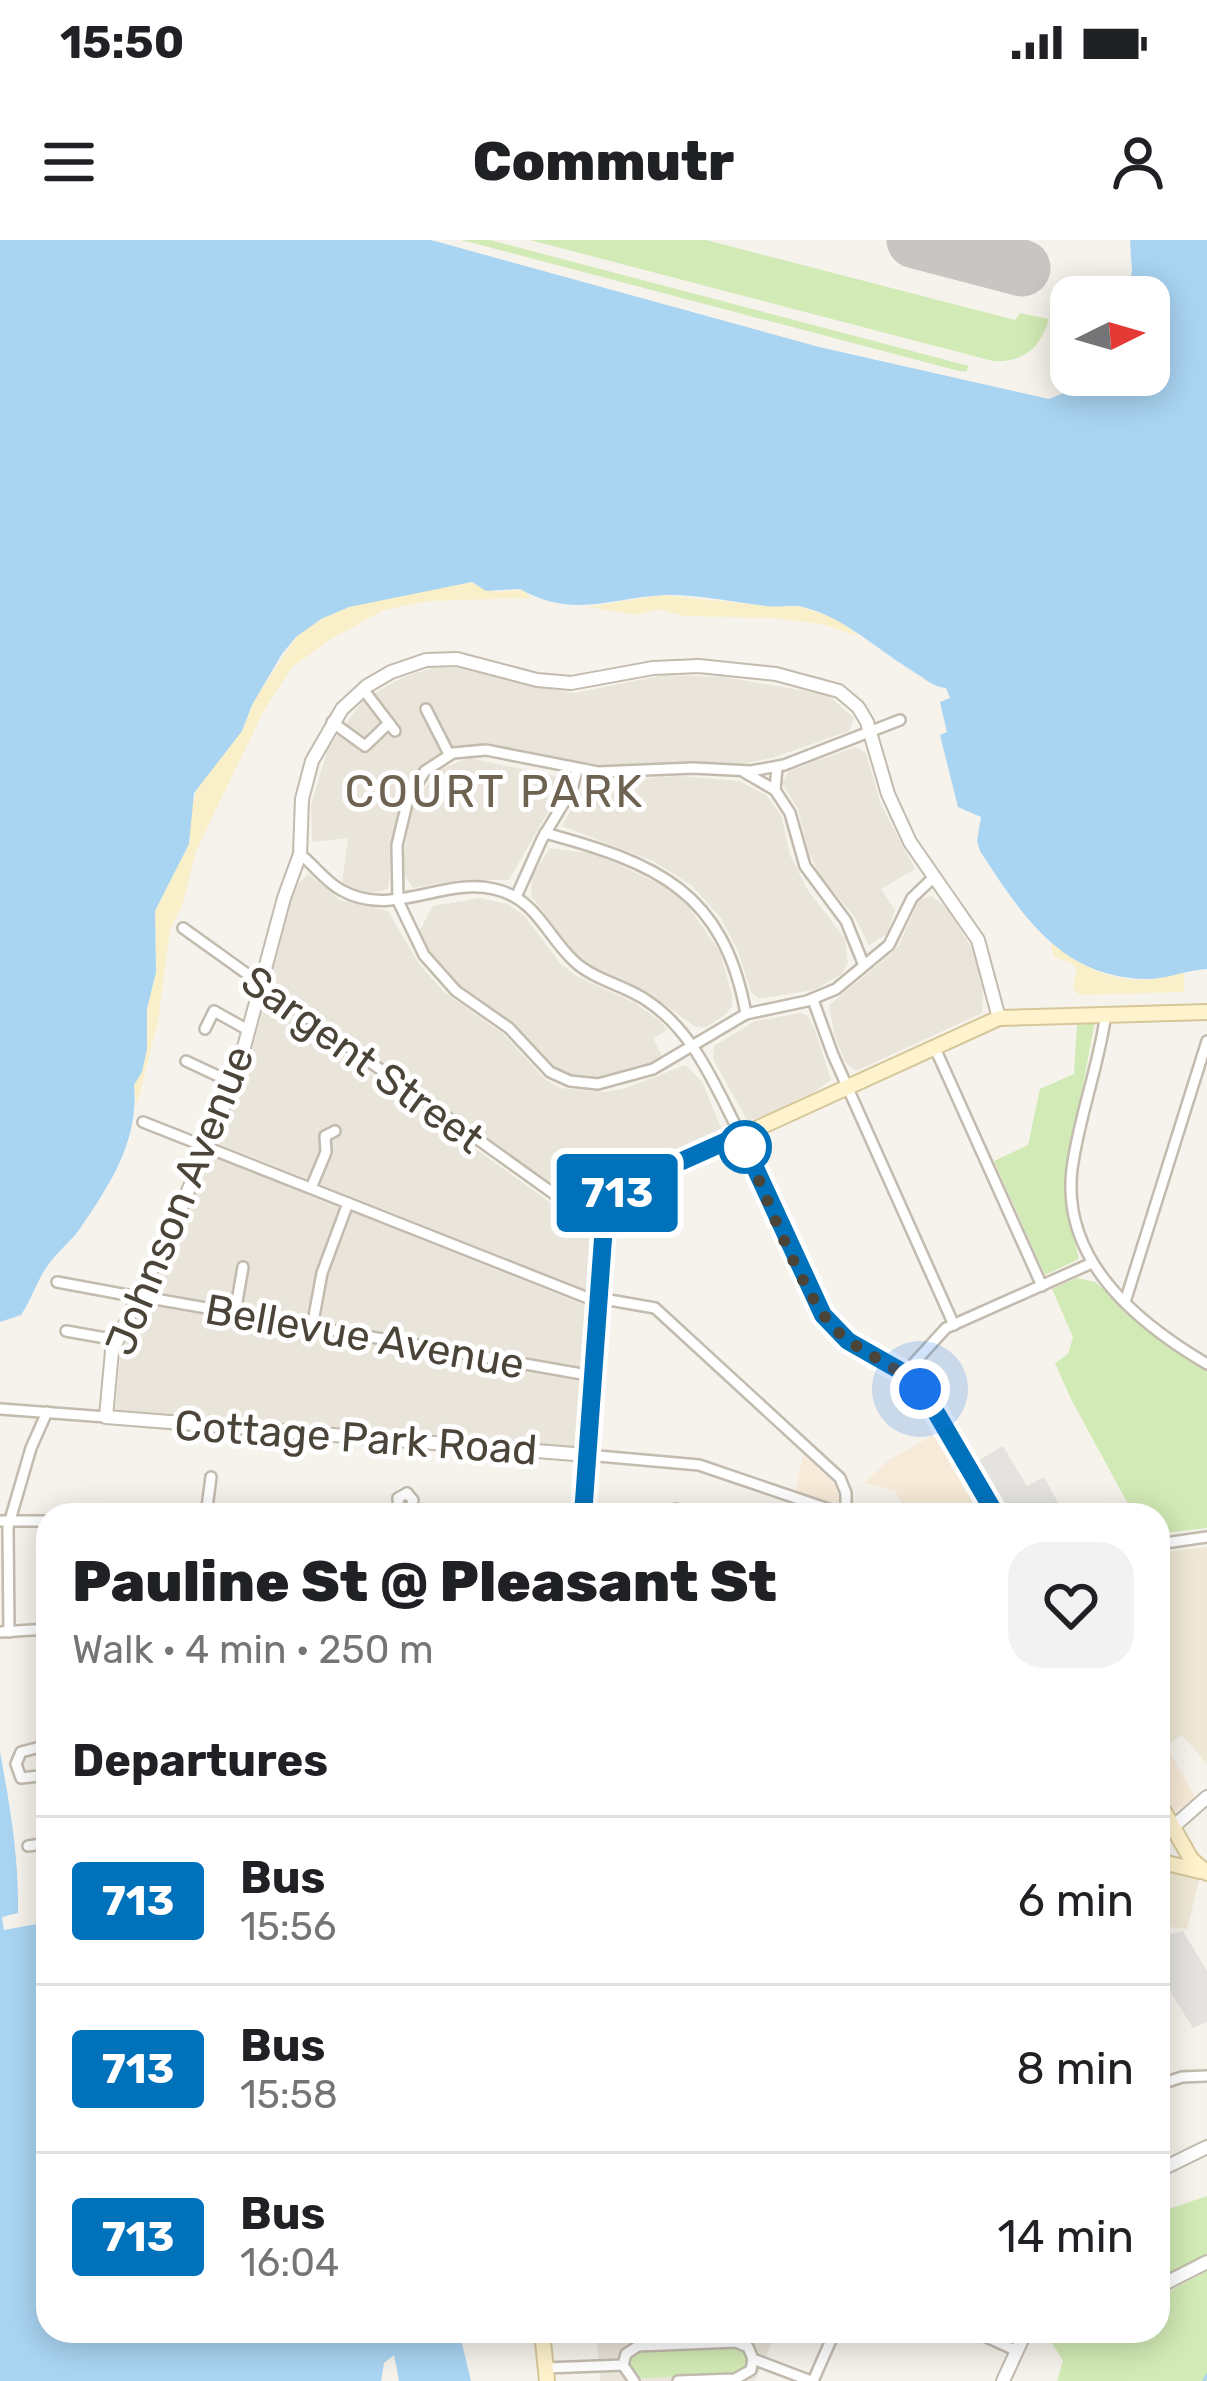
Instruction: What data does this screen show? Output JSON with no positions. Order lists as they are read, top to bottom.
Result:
{
  "streets": {
    "street": [
      "Sargent Street",
      "Johnson Avenue",
      "Bellevue Avenue",
      "Cottage Park Road"
    ]
  },
  "crossings": [
    ["Sargent Street", "Johnson Avenue"],
    ["Johnson Avenue", "Bellevue Avenue"],
    ["Johnson Avenue", "Cottage Park Road"]
  ],
  "districts": ["COURT PARK"],
  "lines": ["bus line 713"],
  "north": "right",
  "page": {
    "status": "15:50",
    "header": "Commutr",
    "on_map": "713",
    "heading": [
      ["Pauline St @ Pleasant St", "Walk · 4 min · 250 m"],
      "Departures"
    ],
    "list": [
      {
        "mark": "713",
        "name": "Bus",
        "note": "15:56",
        "value": "6 min"
      },
      {
        "mark": "713",
        "name": "Bus",
        "note": "15:58",
        "value": "8 min"
      },
      {
        "mark": "713",
        "name": "Bus",
        "note": "16:04",
        "value": "14 min"
      }
    ]
  }
}
